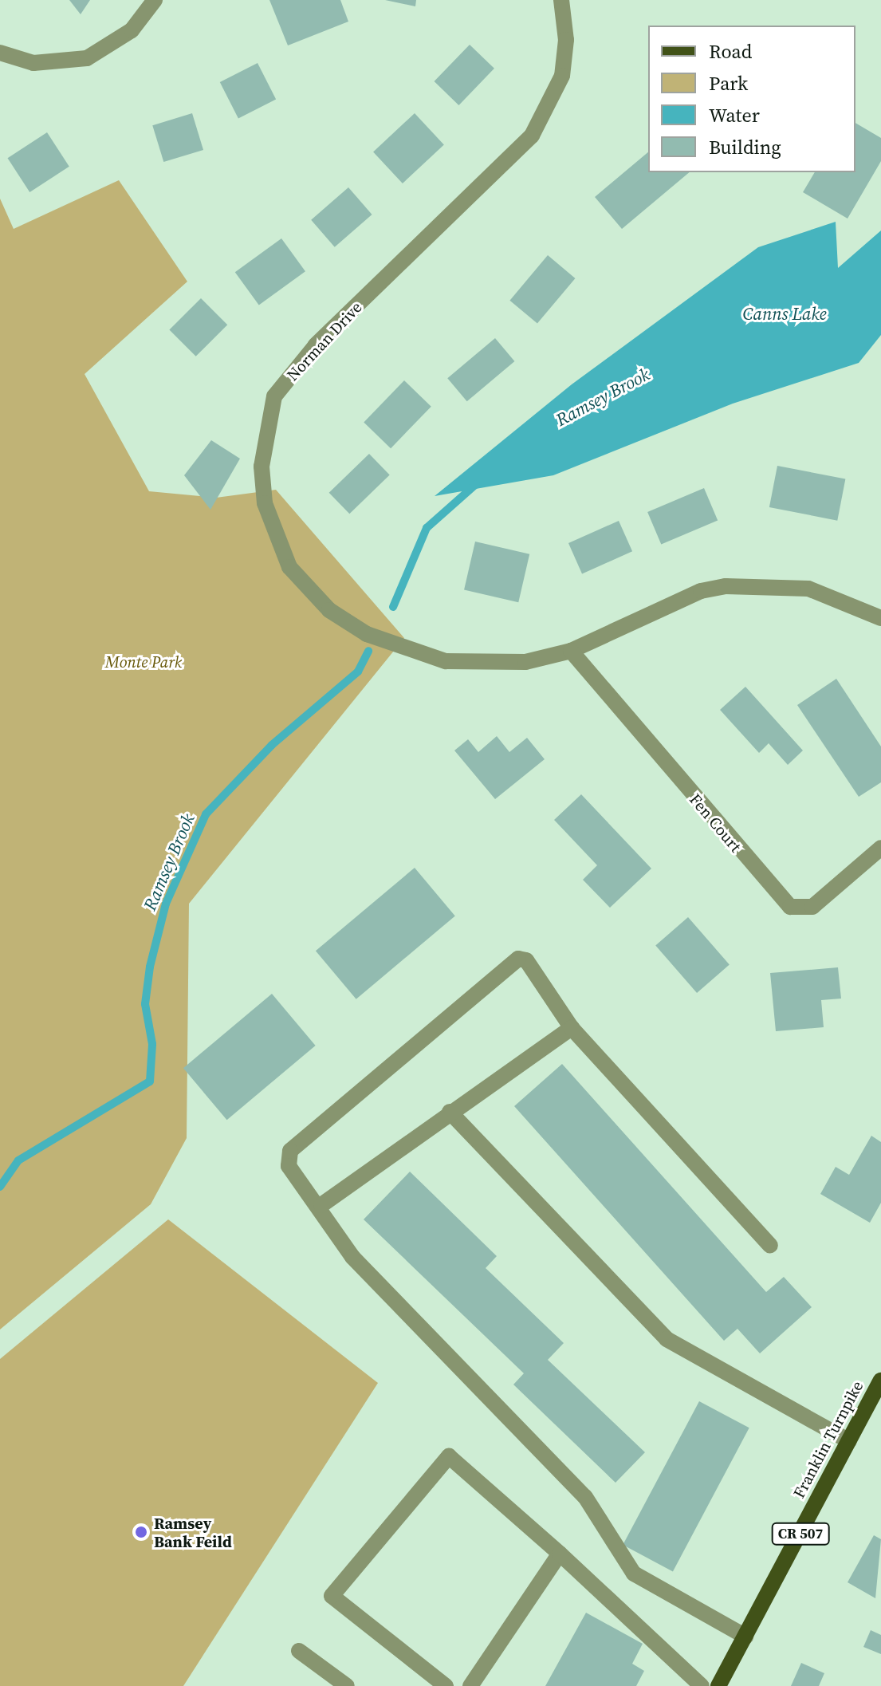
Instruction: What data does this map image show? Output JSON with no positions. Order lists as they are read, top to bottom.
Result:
{
  "streets": {
    "main road": ["Franklin Turnpike", "CR 507"],
    "street": ["Norman Drive", "Fen Court"]
  },
  "crossings": [
    ["Norman Drive", "Fen Court"]
  ],
  "water": ["Canns Lake", "Ramsey Brook"],
  "parks": ["Monte Park"],
  "places": ["Ramsey Bank Feild"],
  "legend": [
    "Road",
    "Park",
    "Water",
    "Building"
  ]
}
